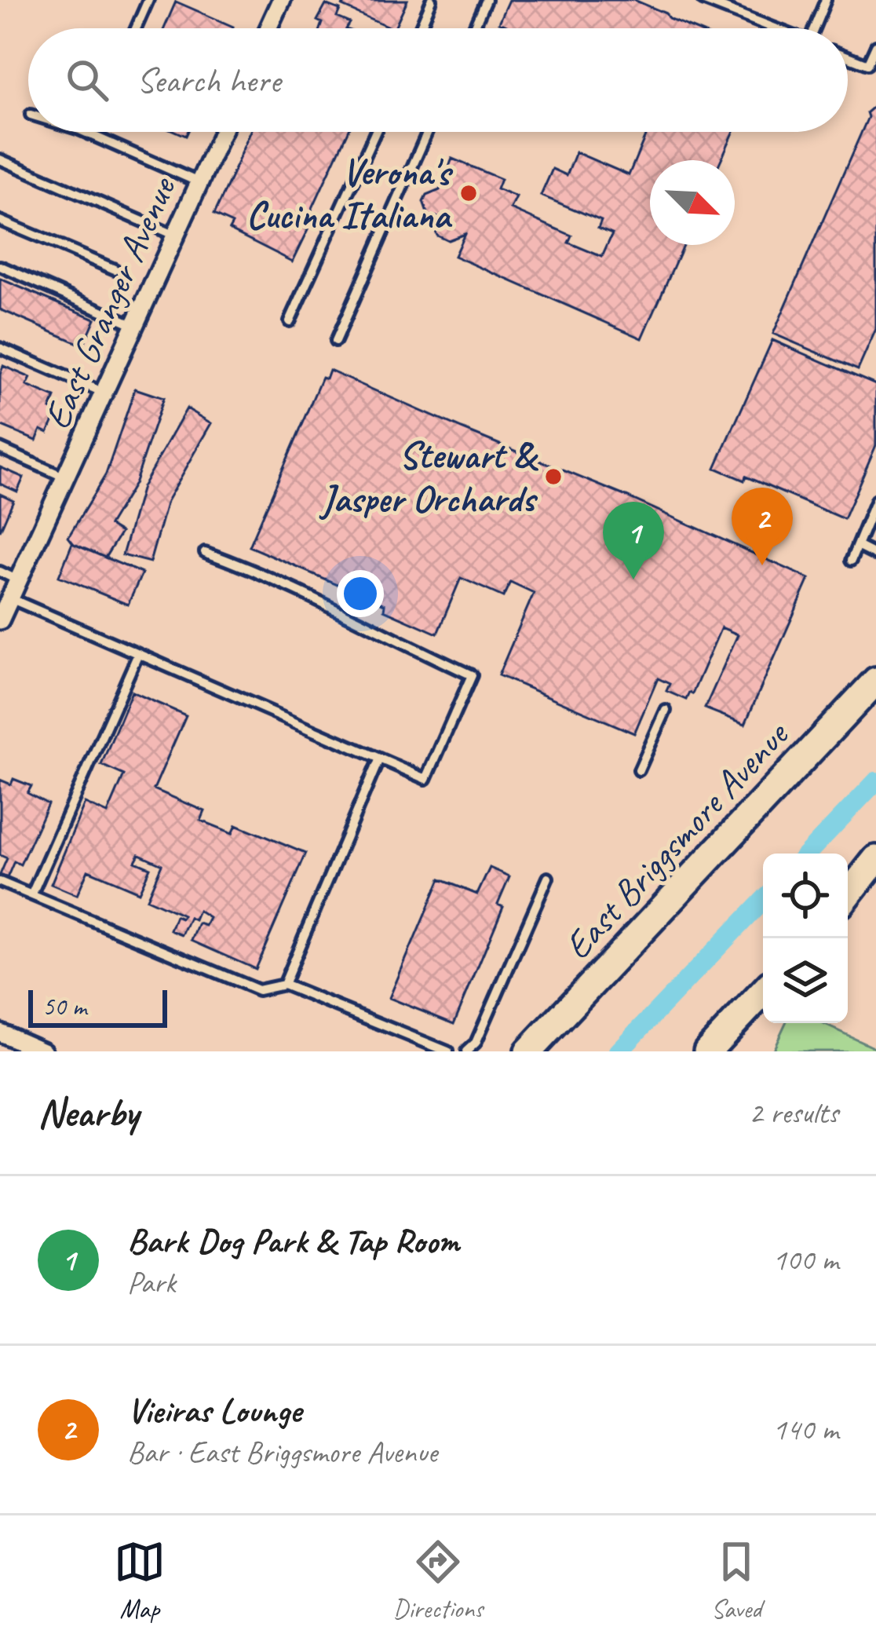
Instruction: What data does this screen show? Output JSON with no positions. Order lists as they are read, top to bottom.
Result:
{
  "streets": {
    "main road": ["East Briggsmore Avenue"],
    "street": ["East Granger Avenue"]
  },
  "places": ["Verona's Cucina Italiana", "Stewart & Jasper Orchards"],
  "scale_bar": "50 m",
  "north": "bottom right",
  "page": {
    "search": "Search here",
    "pins": ["2", "1"],
    "scale": "50 m",
    "heading": ["Nearby", "2 results"],
    "list": [
      {
        "mark": "1",
        "name": "Bark Dog Park & Tap Room",
        "note": "Park",
        "value": "100 m"
      },
      {
        "mark": "2",
        "name": "Vieiras Lounge",
        "note": "Bar · East Briggsmore Avenue",
        "value": "140 m"
      }
    ],
    "nav": ["Map", "Directions", "Saved"]
  }
}
